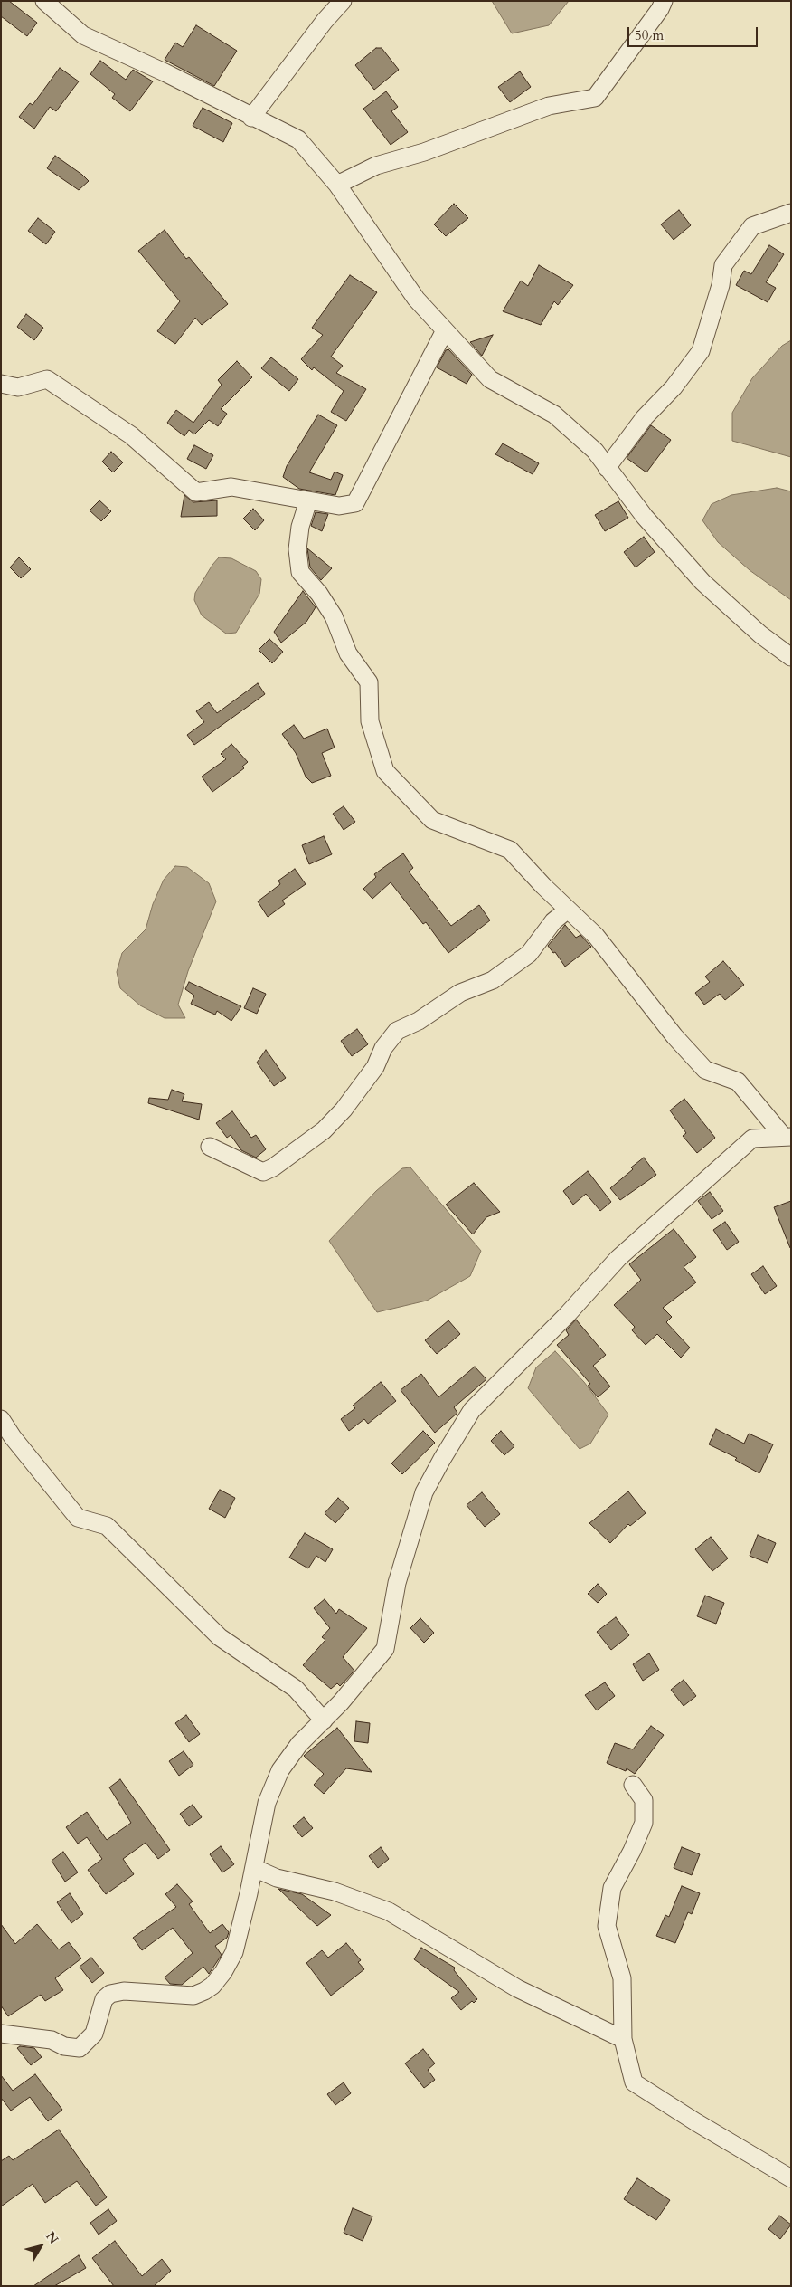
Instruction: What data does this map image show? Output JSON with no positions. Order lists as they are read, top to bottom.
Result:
{
  "scale_bar": "50 m",
  "north": "top right"
}
